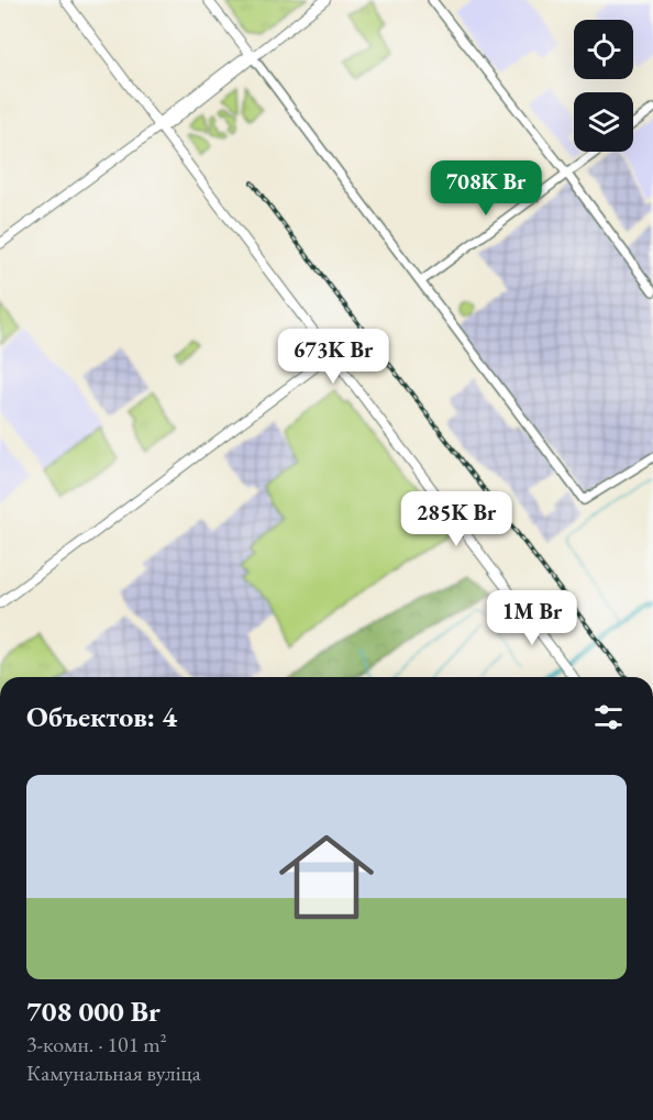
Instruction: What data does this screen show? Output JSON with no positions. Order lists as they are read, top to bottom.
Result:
{
  "page": {
    "price": [
      "708K Br",
      "673K Br",
      "285K Br",
      "1M Br"
    ],
    "heading": "Объектов: 4",
    "list": [
      {
        "name": "708 000 Br",
        "note": "3-комн. · 101 m² · Камунальная вуліца"
      }
    ]
  }
}
